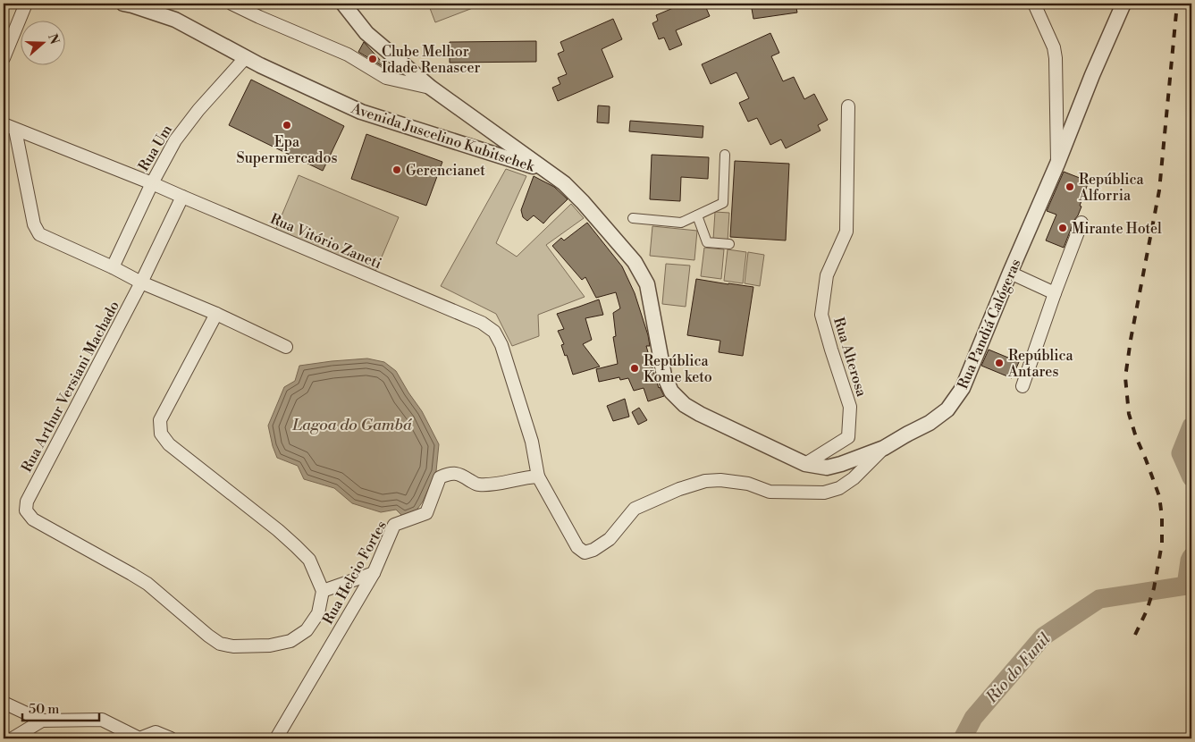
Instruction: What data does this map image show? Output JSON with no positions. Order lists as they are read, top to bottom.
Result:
{
  "streets": {
    "street": [
      "Avenida Juscelino Kubitschek",
      "Rua Um",
      "Rua Vitório Zaneti",
      "Rua Pandiá Calógeras",
      "Rua Alterosa",
      "Rua Arthur Versiani Machado",
      "Rua Helcio Fortes"
    ]
  },
  "crossings": [
    ["Avenida Juscelino Kubitschek", "Rua Um"],
    ["Avenida Juscelino Kubitschek", "Rua Pandiá Calógeras"],
    ["Rua Um", "Rua Vitório Zaneti"],
    ["Rua Vitório Zaneti", "Rua Arthur Versiani Machado"],
    ["Rua Vitório Zaneti", "Rua Helcio Fortes"],
    ["Rua Pandiá Calógeras", "Rua Alterosa"]
  ],
  "water": ["Lagoa do Gambá", "Rio do Funil"],
  "places": [
    "Clube Melhor Idade Renascer",
    "Epa Supermercados",
    "Gerencianet",
    "República Alforria",
    "Mirante Hotel",
    "República Antares",
    "República Kome keto"
  ],
  "scale_bar": "50 m",
  "north": "right"
}
